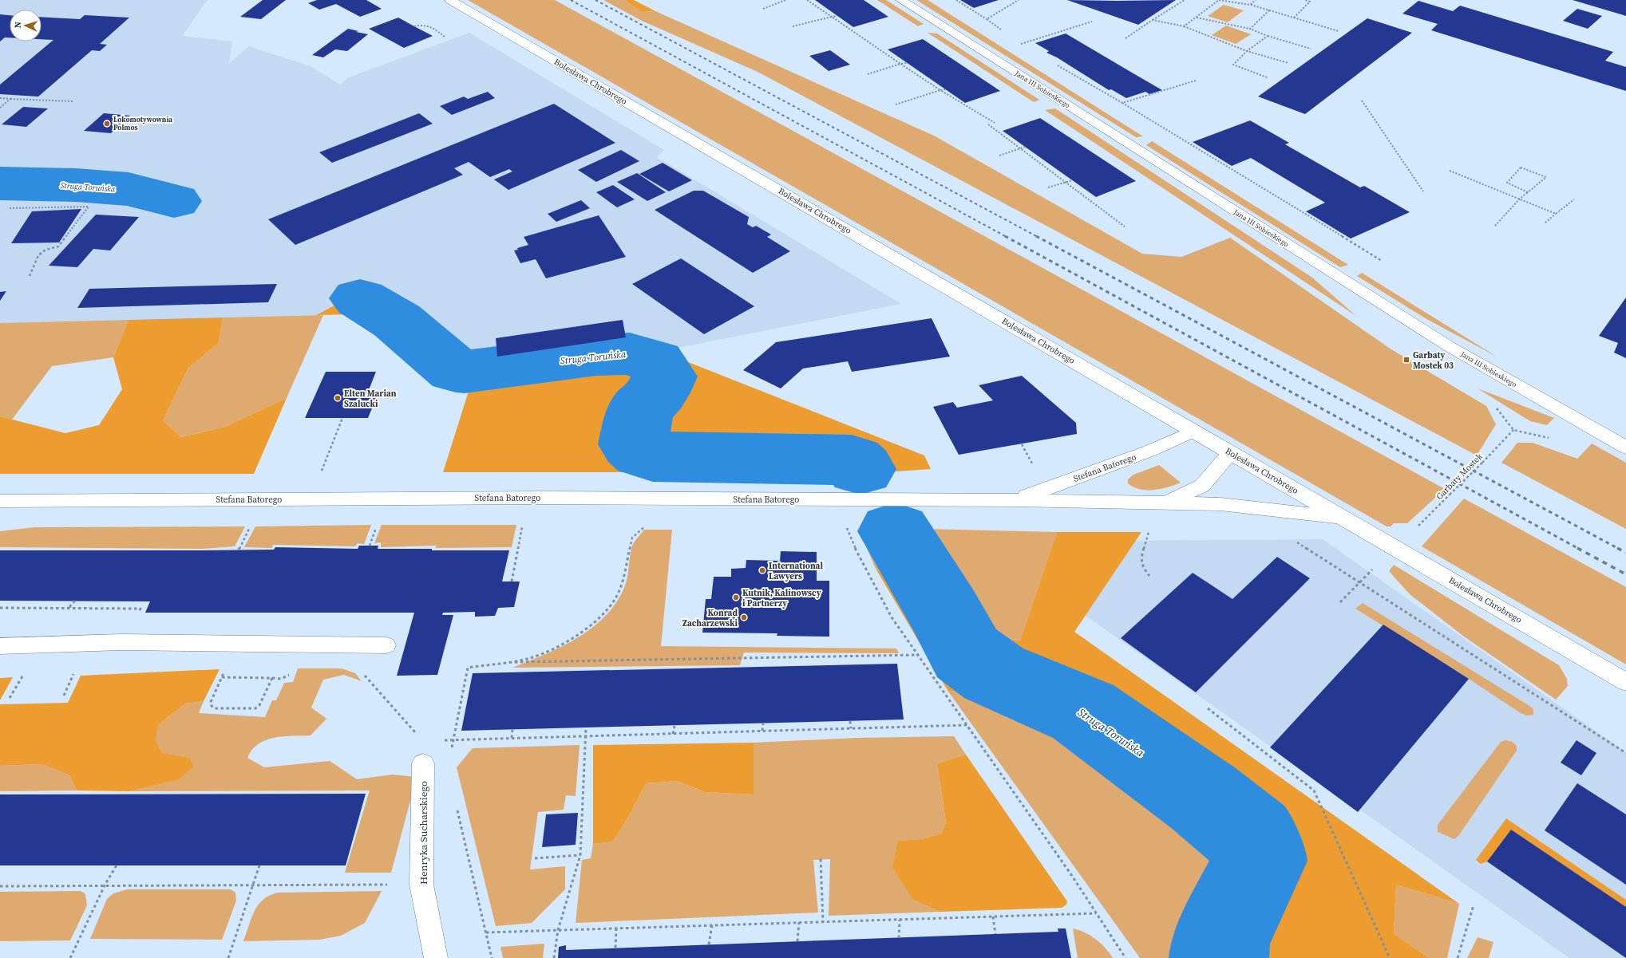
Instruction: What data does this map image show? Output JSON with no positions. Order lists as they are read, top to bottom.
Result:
{
  "streets": {
    "street": [
      "Bolesława Chrobrego",
      "Jana III Sobieskiego",
      "Stefana Batorego",
      "Henryka Sucharskiego"
    ],
    "path": ["Garbaty Mostek"]
  },
  "crossings": [
    ["Bolesława Chrobrego", "Stefana Batorego"]
  ],
  "water": ["Struga Toruńska"],
  "places": {
    "other": [
      "Lokomotywownia Polmos",
      "Elten Marian Szalucki",
      "International Lawyers",
      "Kutnik, Kalinowscy i Partnerzy",
      "Konrad Zacharzewski"
    ],
    "transit": ["Garbaty Mostek 03"]
  },
  "north": "left"
}
